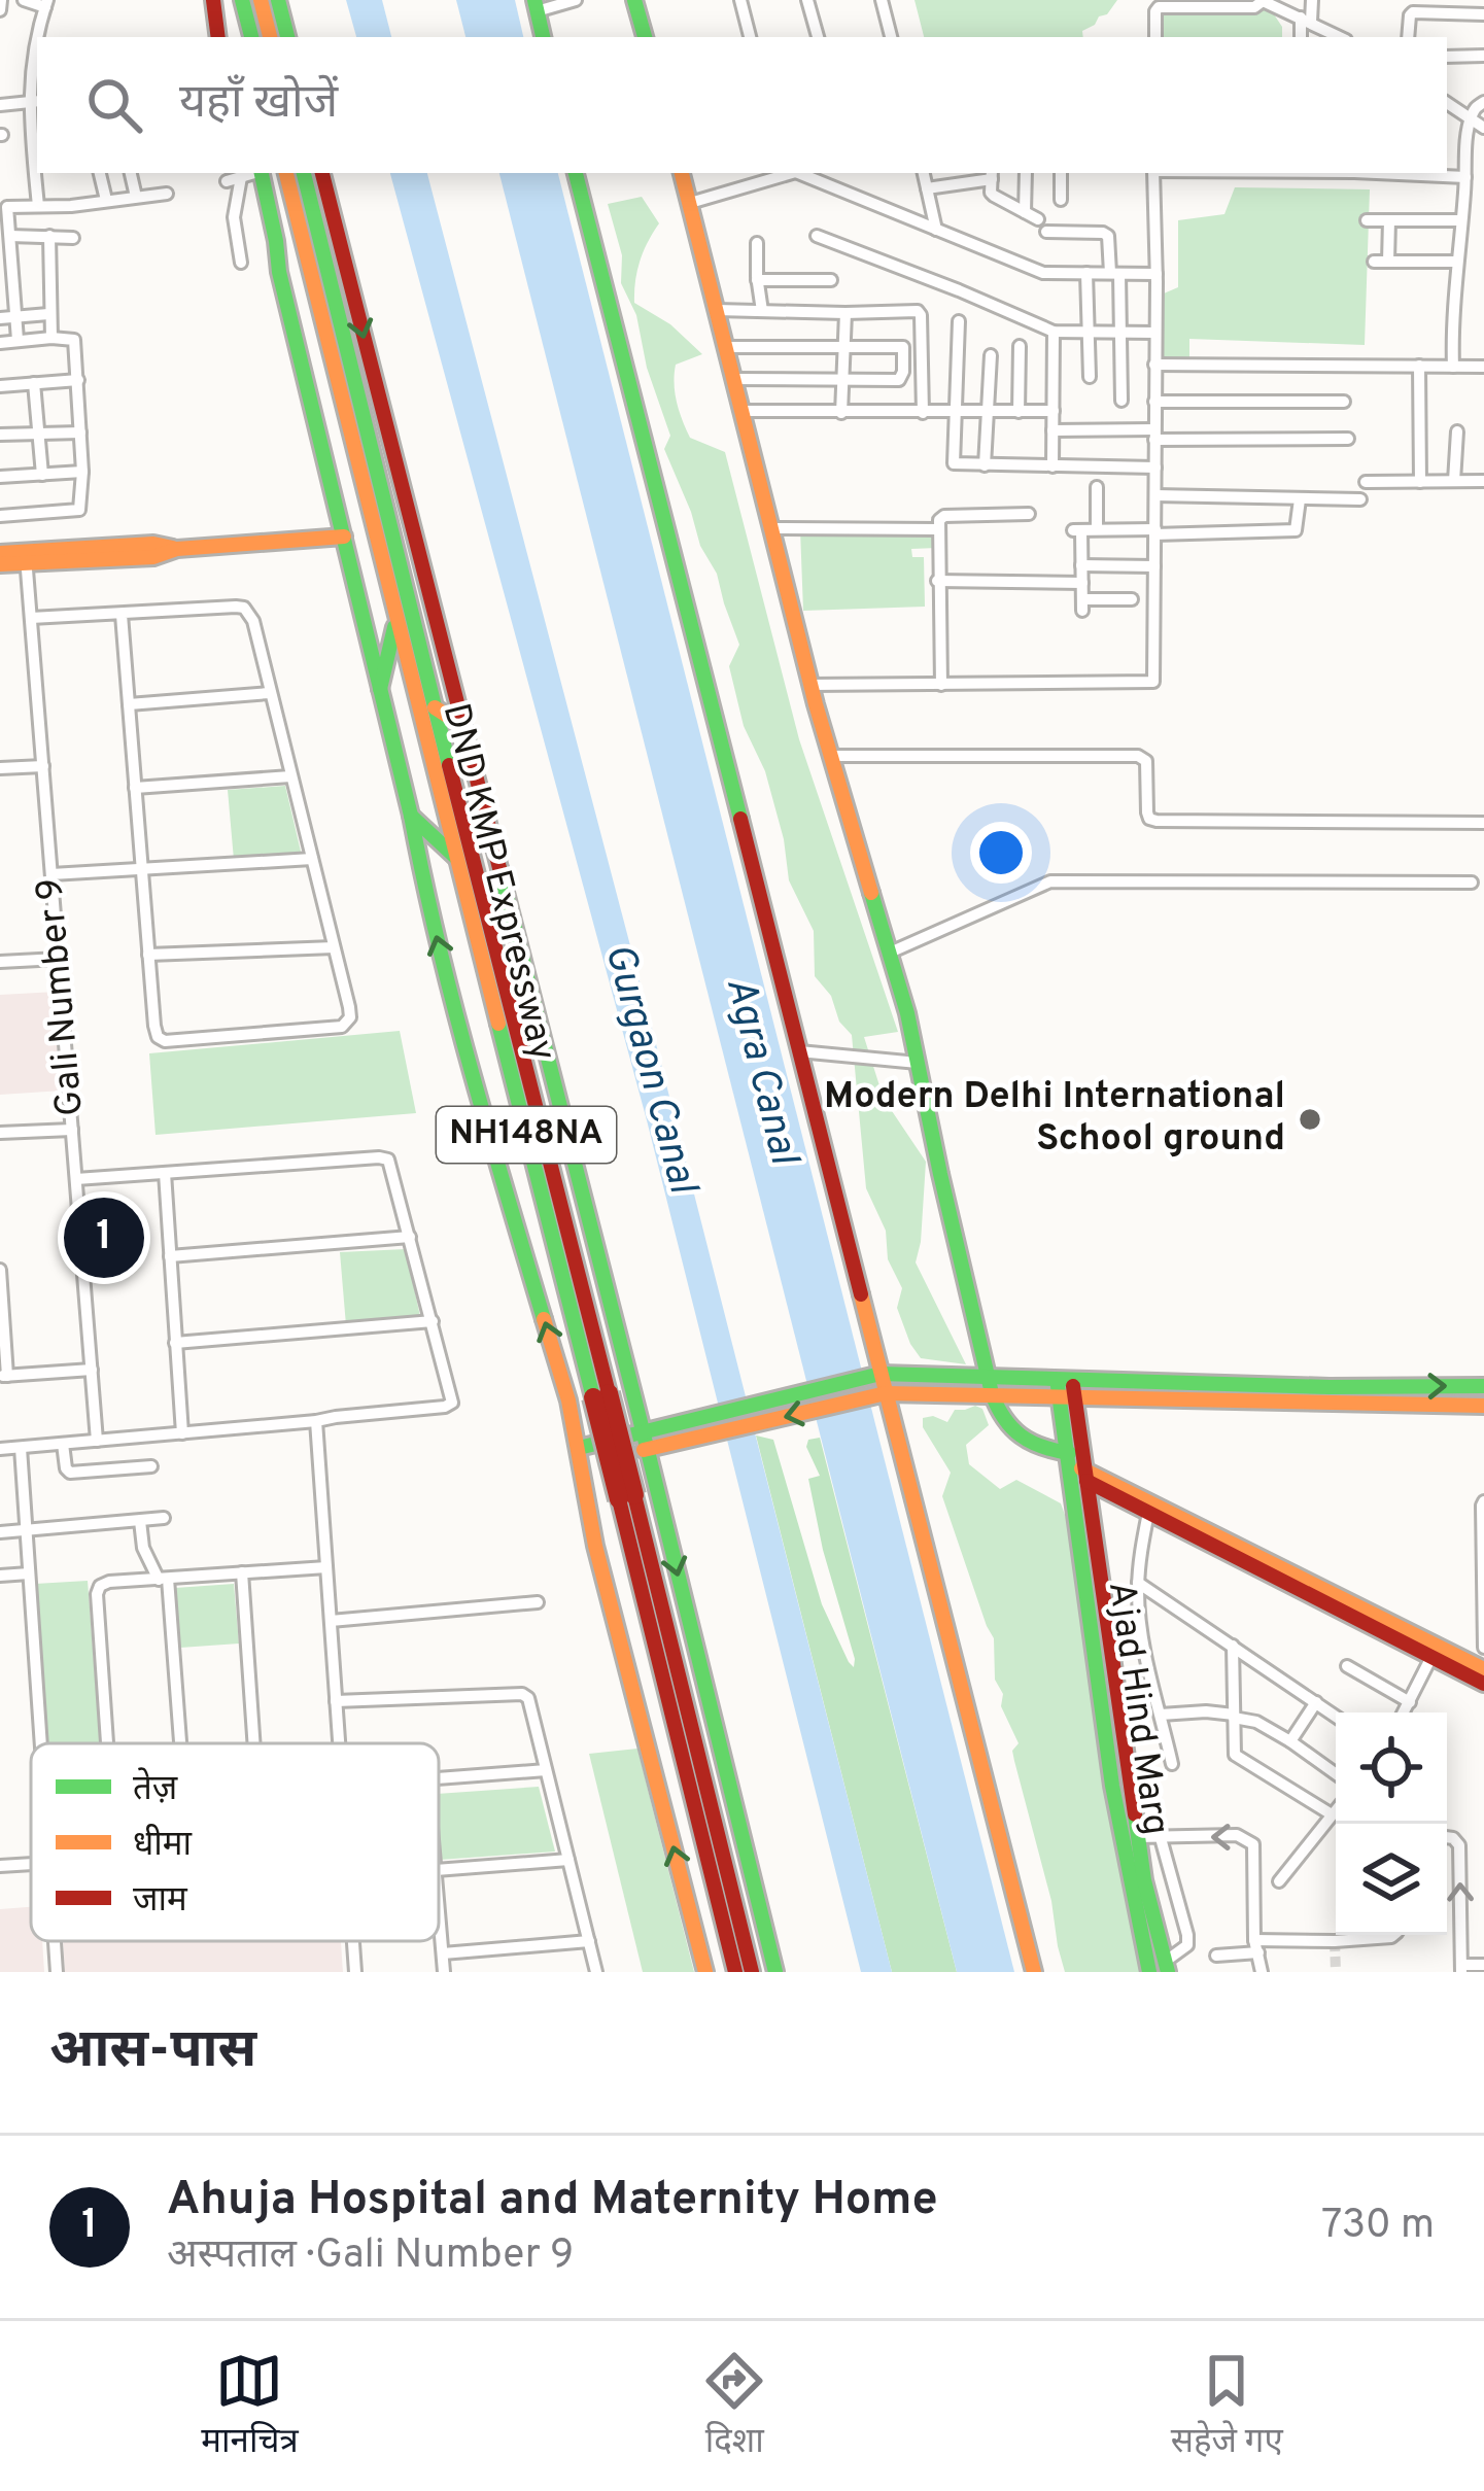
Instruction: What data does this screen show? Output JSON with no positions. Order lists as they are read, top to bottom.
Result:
{
  "streets": {
    "main road": ["DND KMP Expressway", "NH148NA", "Ajad Hind Marg"],
    "street": ["Gali Number 9"]
  },
  "water": ["Gurgaon Canal", "Agra Canal"],
  "places": ["Modern Delhi International School ground"],
  "legend": ["तेज़", "धीमा", "जाम"],
  "page": {
    "search": "यहाँ खोजें",
    "pins": "1",
    "heading": "आस-पास",
    "list": [
      {
        "mark": "1",
        "name": "Ahuja Hospital and Maternity Home",
        "note": "अस्पताल · Gali Number 9",
        "value": "730 m"
      }
    ],
    "nav": ["मानचित्र", "दिशा", "सहेजे गए"]
  }
}
